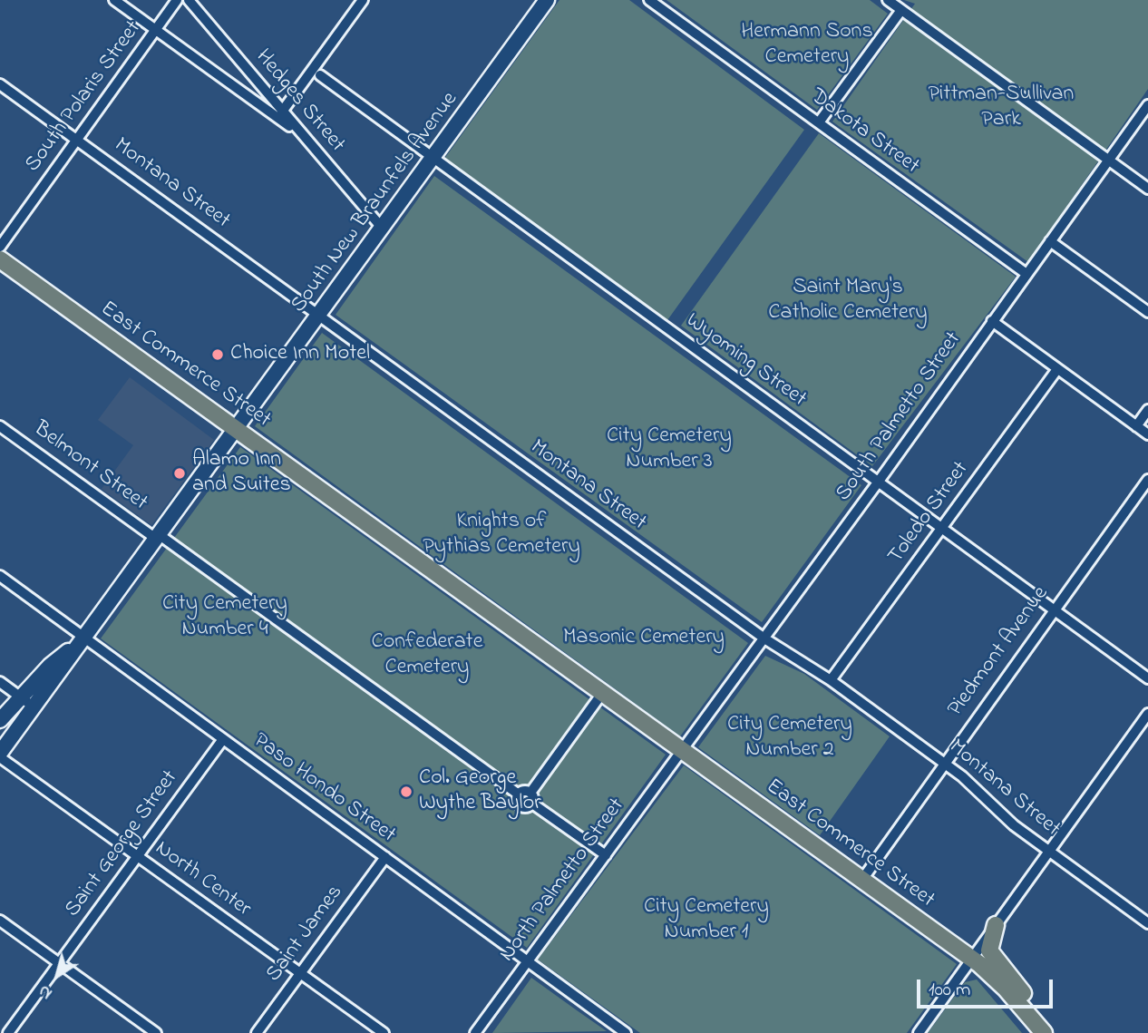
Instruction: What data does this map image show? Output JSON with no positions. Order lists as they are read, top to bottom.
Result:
{
  "streets": {
    "main road": ["South New Braunfels Avenue", "East Commerce Street"],
    "street": [
      "South Polaris Street",
      "Hedges Street",
      "Dakota Street",
      "Montana Street",
      "Wyoming Street",
      "South Palmetto Street",
      "Belmont Street",
      "Toledo Street",
      "Piedmont Avenue",
      "Paso Hondo Street",
      "Saint George Street",
      "North Center",
      "North Palmetto Street",
      "Saint James"
    ]
  },
  "crossings": [
    ["South Polaris Street", "Montana Street"],
    ["Hedges Street", "South New Braunfels Avenue"],
    ["Dakota Street", "South Palmetto Street"],
    ["Montana Street", "South New Braunfels Avenue"],
    ["Montana Street", "South Palmetto Street"],
    ["Montana Street", "Toledo Street"],
    ["Montana Street", "Piedmont Avenue"],
    ["South New Braunfels Avenue", "Wyoming Street"],
    ["South New Braunfels Avenue", "East Commerce Street"],
    ["South New Braunfels Avenue", "Belmont Street"],
    ["South New Braunfels Avenue", "Paso Hondo Street"],
    ["Wyoming Street", "South Palmetto Street"],
    ["Wyoming Street", "Toledo Street"],
    ["Wyoming Street", "Piedmont Avenue"],
    ["East Commerce Street", "South Palmetto Street"],
    ["East Commerce Street", "Piedmont Avenue"],
    ["East Commerce Street", "North Palmetto Street"],
    ["South Palmetto Street", "North Palmetto Street"],
    ["Paso Hondo Street", "Saint George Street"],
    ["Paso Hondo Street", "North Palmetto Street"],
    ["Paso Hondo Street", "Saint James"],
    ["Saint George Street", "North Center"],
    ["North Center", "Saint James"]
  ],
  "parks": [
    "Hermann Sons Cemetery",
    "Pittman-Sullivan Park",
    "Saint Mary's Catholic Cemetery",
    "City Cemetery Number 3",
    "Knights of Pythias Cemetery",
    "City Cemetery Number 4",
    "Masonic Cemetery",
    "Confederate Cemetery",
    "City Cemetery Number 2",
    "City Cemetery Number 1"
  ],
  "places": ["Choice Inn Motel", "Alamo Inn and Suites", "Col. George Wythe Baylor"],
  "scale_bar": "100 m",
  "north": "bottom left"
}
